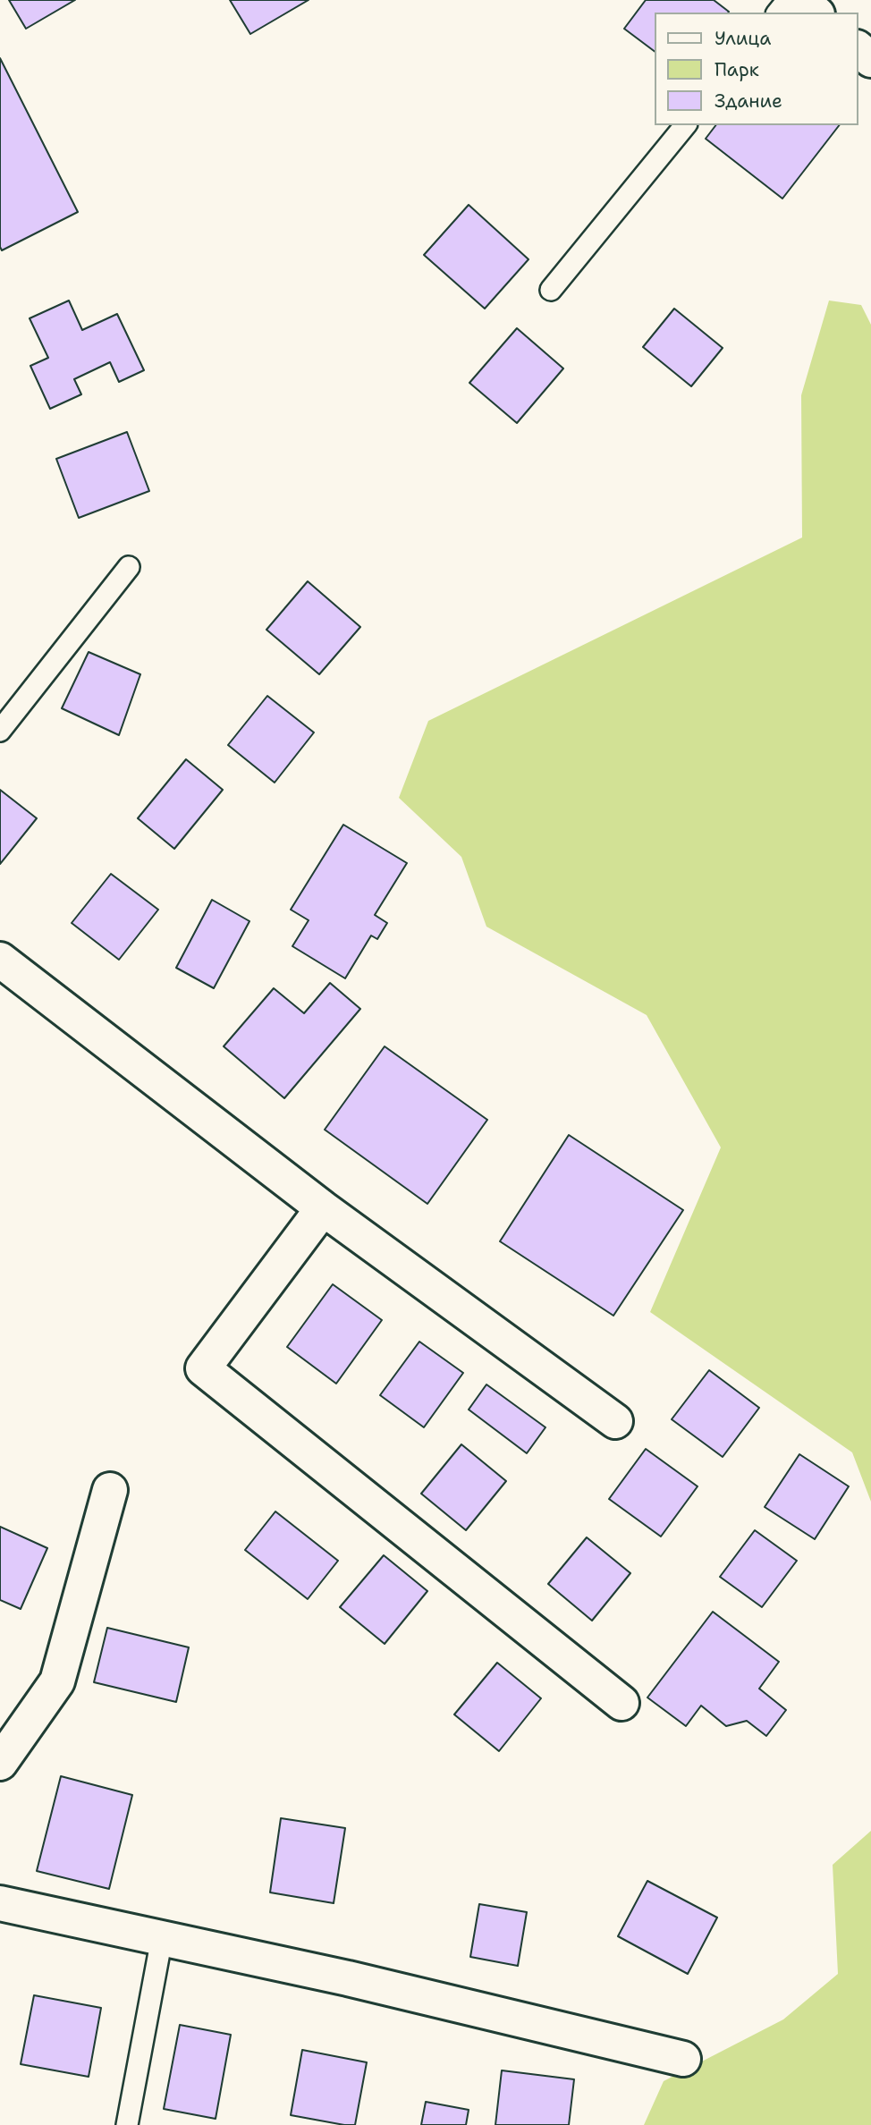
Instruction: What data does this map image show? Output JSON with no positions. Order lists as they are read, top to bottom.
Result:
{
  "legend": ["Улица", "Парк", "Здание"]
}
